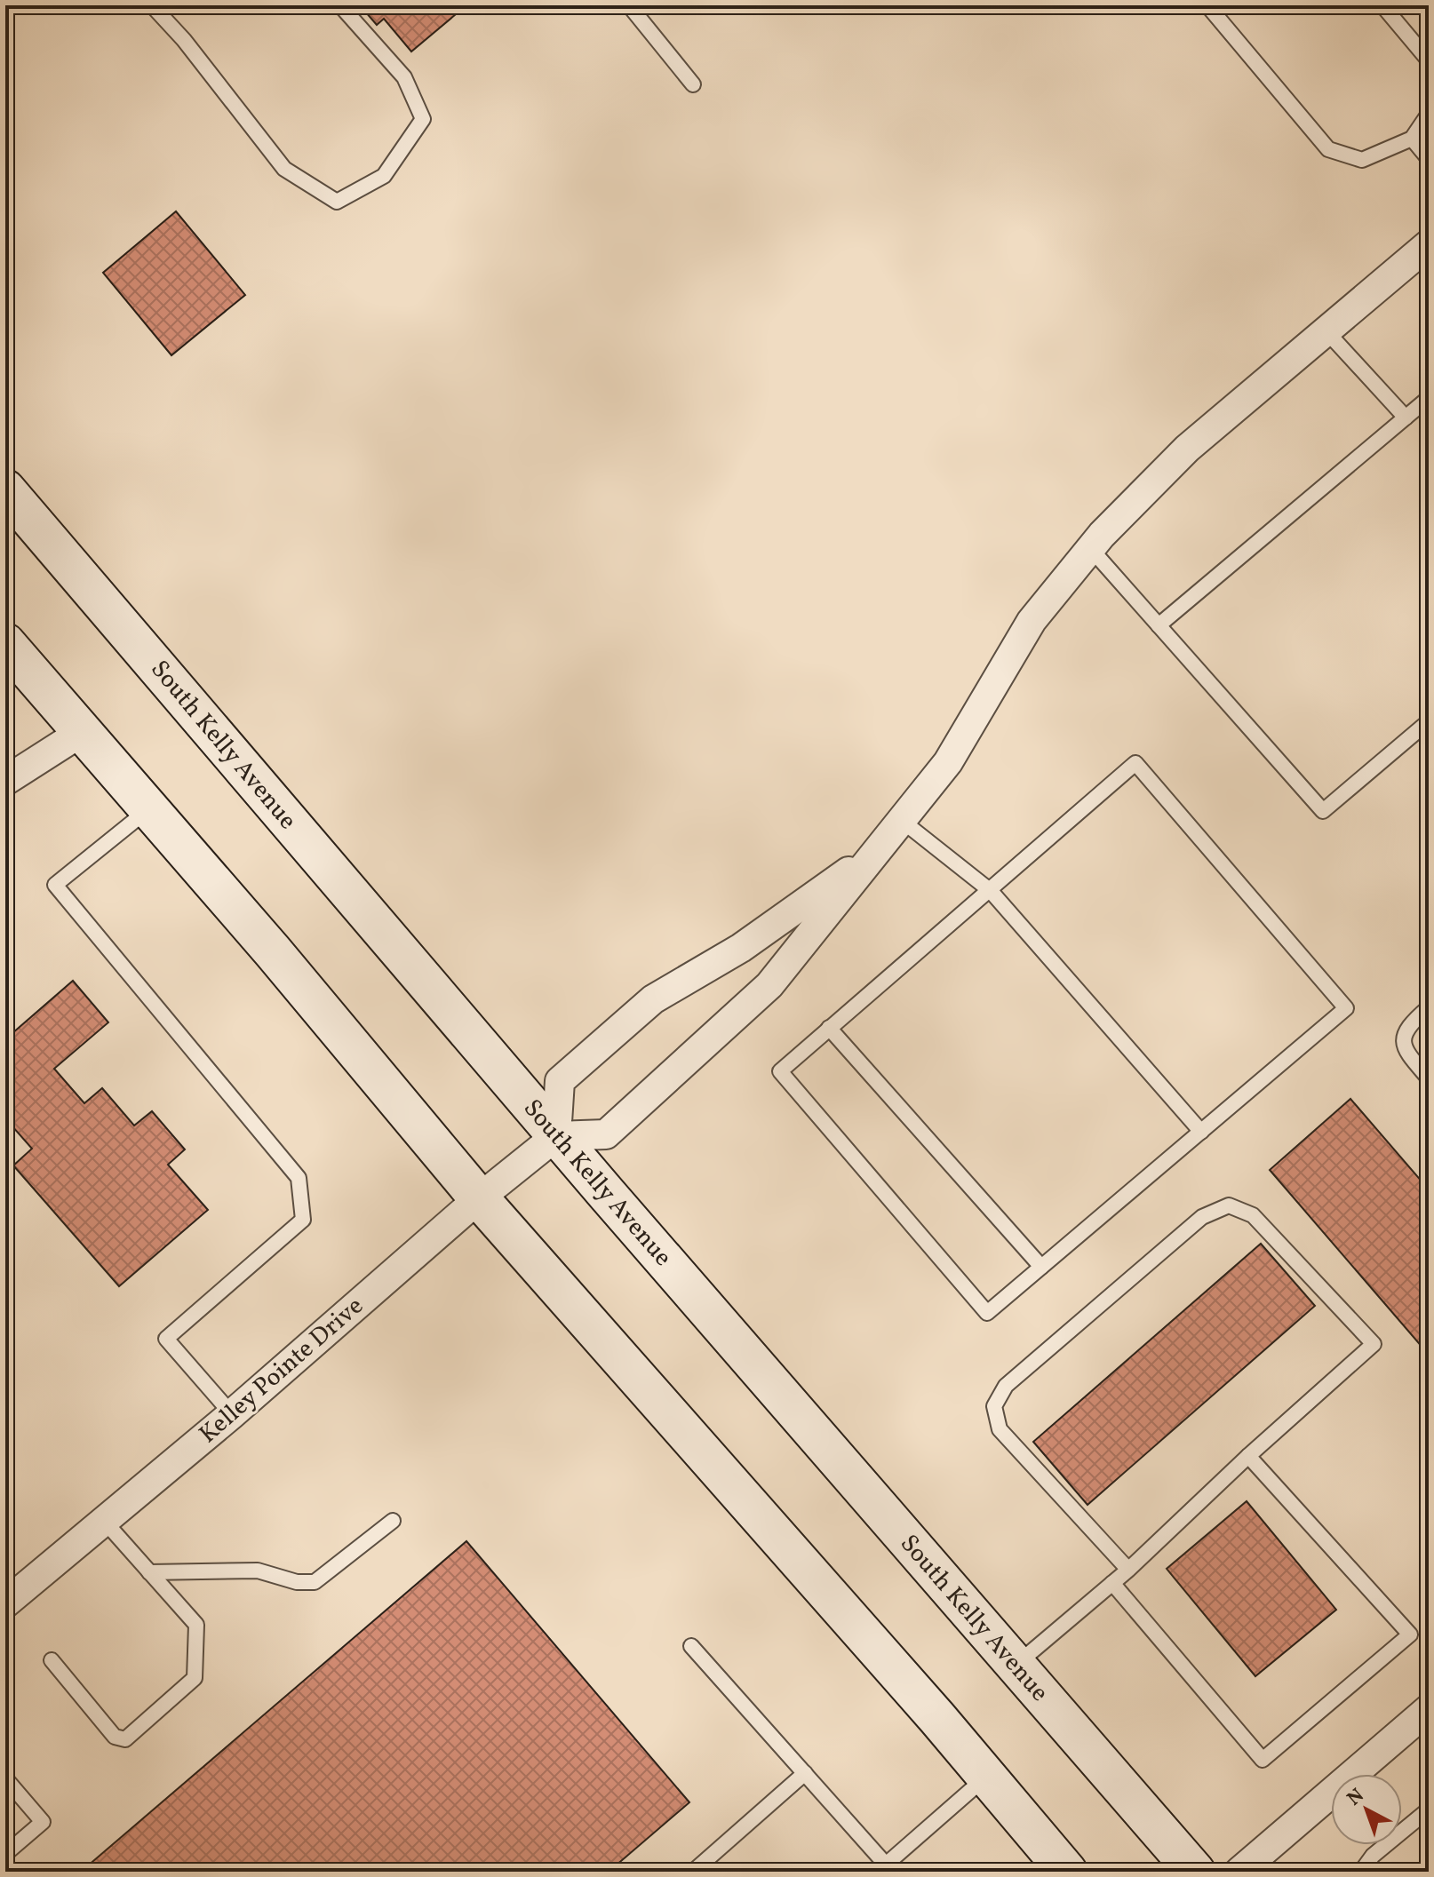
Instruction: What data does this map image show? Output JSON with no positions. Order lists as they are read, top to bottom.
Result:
{
  "streets": {
    "main road": ["South Kelly Avenue"],
    "street": ["Kelley Pointe Drive"]
  },
  "crossings": [
    ["South Kelly Avenue", "Kelley Pointe Drive"]
  ],
  "north": "top left"
}
